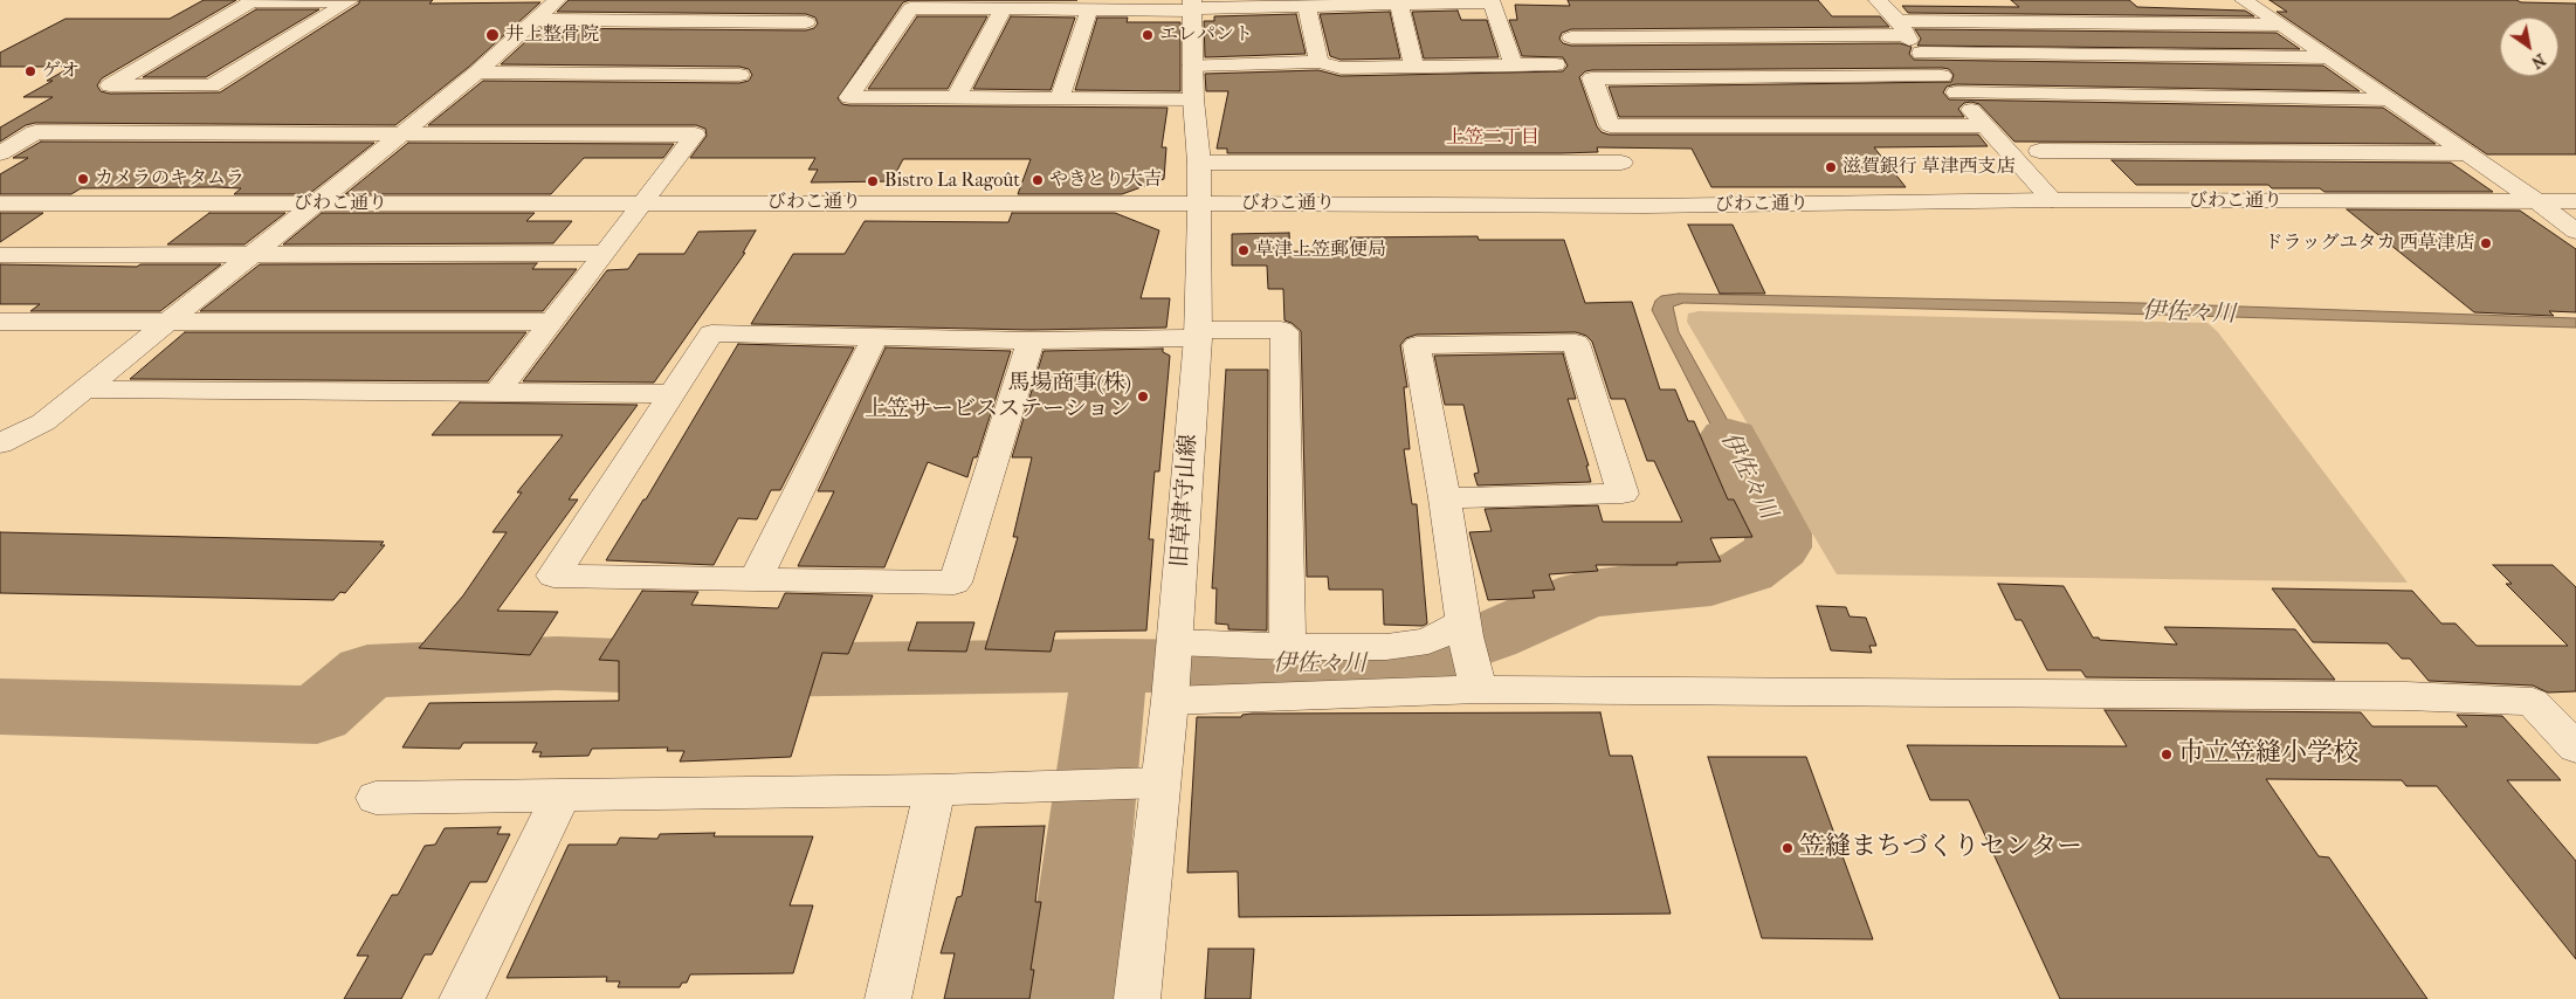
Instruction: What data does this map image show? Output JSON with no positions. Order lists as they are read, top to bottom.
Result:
{
  "streets": {
    "street": ["びわこ通り", "旧草津守山線"]
  },
  "crossings": [
    ["びわこ通り", "旧草津守山線"]
  ],
  "districts": ["上笠二丁目"],
  "water": ["伊佐々川"],
  "places": [
    "井上整骨院",
    "エレパント",
    "ゲオ",
    "滋賀銀行 草津西支店",
    "カメラのキタムラ",
    "やきとり大吉",
    "Bistro La Ragoût",
    "ドラッグユタカ 西草津店",
    "草津上笠郵便局",
    "馬場商事(株) 上笠サービスステーション",
    "市立笠縫小学校",
    "笠縫まちづくりセンター"
  ],
  "north": "bottom right"
}
